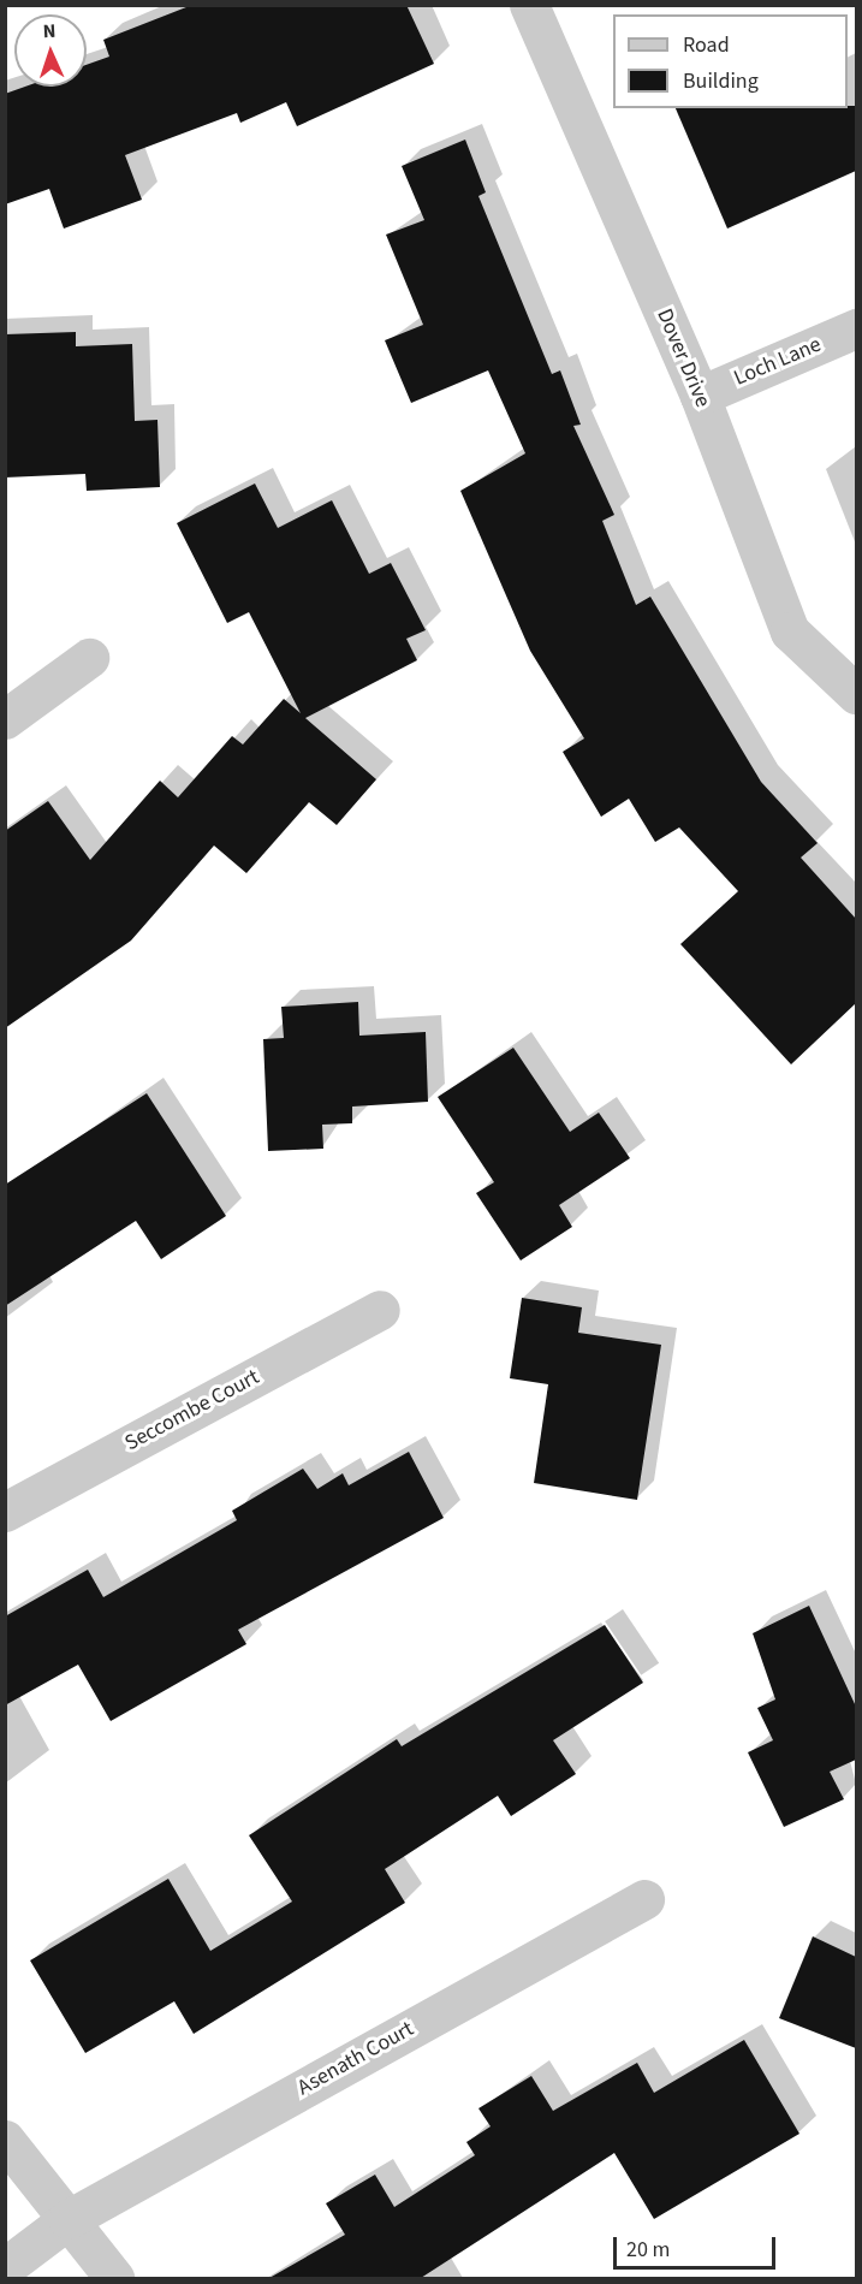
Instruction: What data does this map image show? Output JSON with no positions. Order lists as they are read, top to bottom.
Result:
{
  "streets": {
    "street": [
      "Dover Drive",
      "Loch Lane",
      "Seccombe Court",
      "Asenath Court"
    ]
  },
  "crossings": [
    ["Dover Drive", "Loch Lane"]
  ],
  "legend": ["Road", "Building"],
  "scale_bar": "20 m",
  "north": "top"
}
